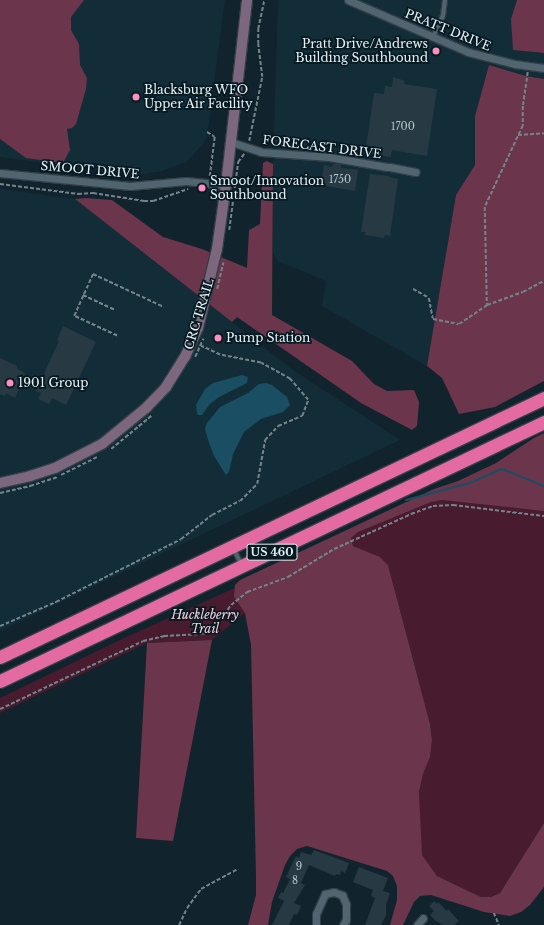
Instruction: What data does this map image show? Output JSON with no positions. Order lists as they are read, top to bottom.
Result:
{
  "streets": {
    "highway": ["US 460"],
    "street": ["PRATT DRIVE", "FORECAST DRIVE", "SMOOT DRIVE"],
    "path": ["CRC TRAIL"]
  },
  "parks": ["Huckleberry Trail"],
  "places": [
    "Pratt Drive/Andrews Building Southbound",
    "Blacksburg WFO Upper Air Facility",
    "Smoot/Innovation Southbound",
    "Pump Station",
    "1901 Group"
  ],
  "house_numbers": [
    "1700",
    "1750",
    "9",
    "8"
  ]
}
